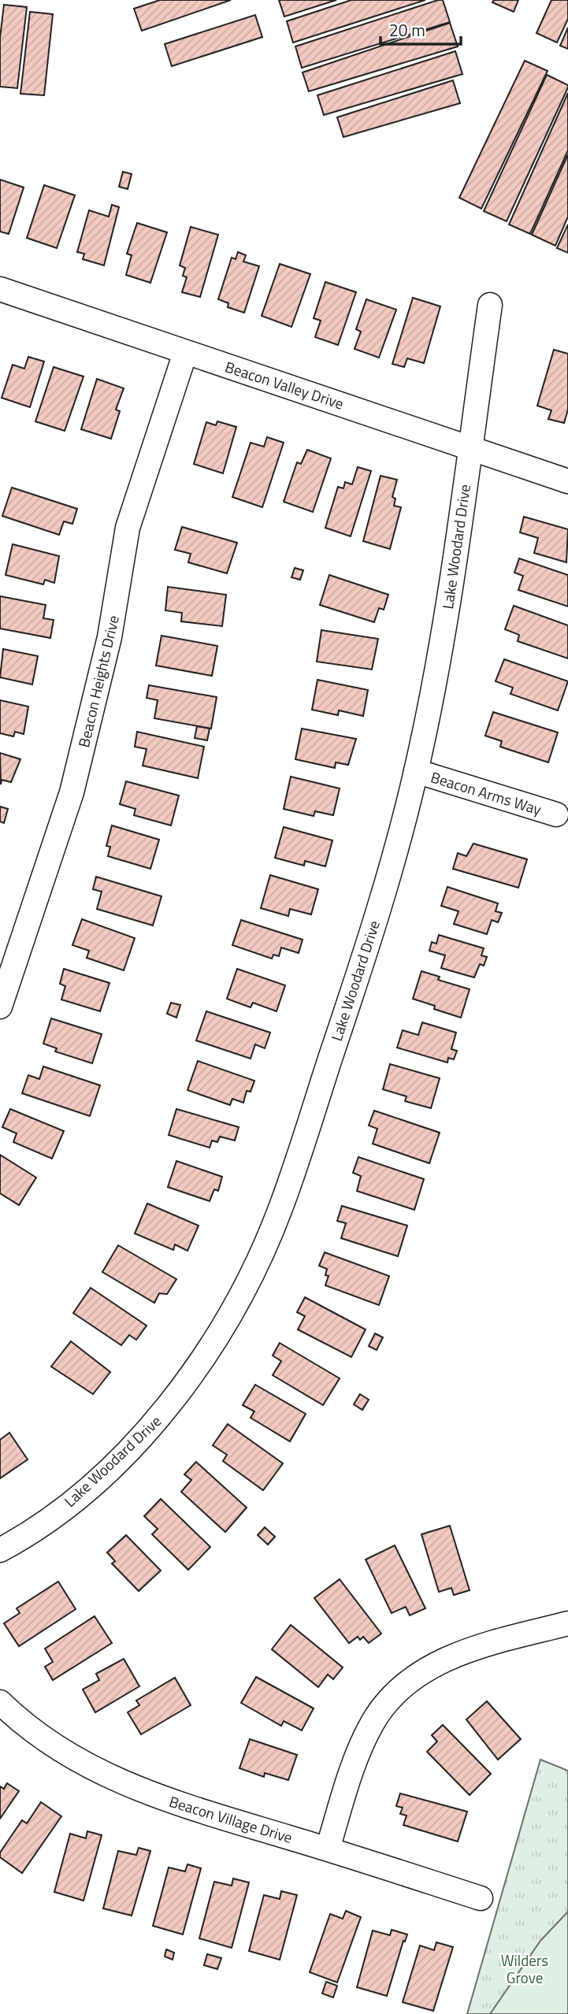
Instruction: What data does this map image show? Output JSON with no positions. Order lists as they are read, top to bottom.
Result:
{
  "streets": {
    "street": [
      "Beacon Valley Drive",
      "Lake Woodard Drive",
      "Beacon Heights Drive",
      "Beacon Arms Way",
      "Beacon Village Drive"
    ]
  },
  "crossings": [
    ["Beacon Valley Drive", "Lake Woodard Drive"],
    ["Beacon Valley Drive", "Beacon Heights Drive"],
    ["Lake Woodard Drive", "Beacon Arms Way"]
  ],
  "parks": ["Wilders Grove"],
  "scale_bar": "20 m"
}
